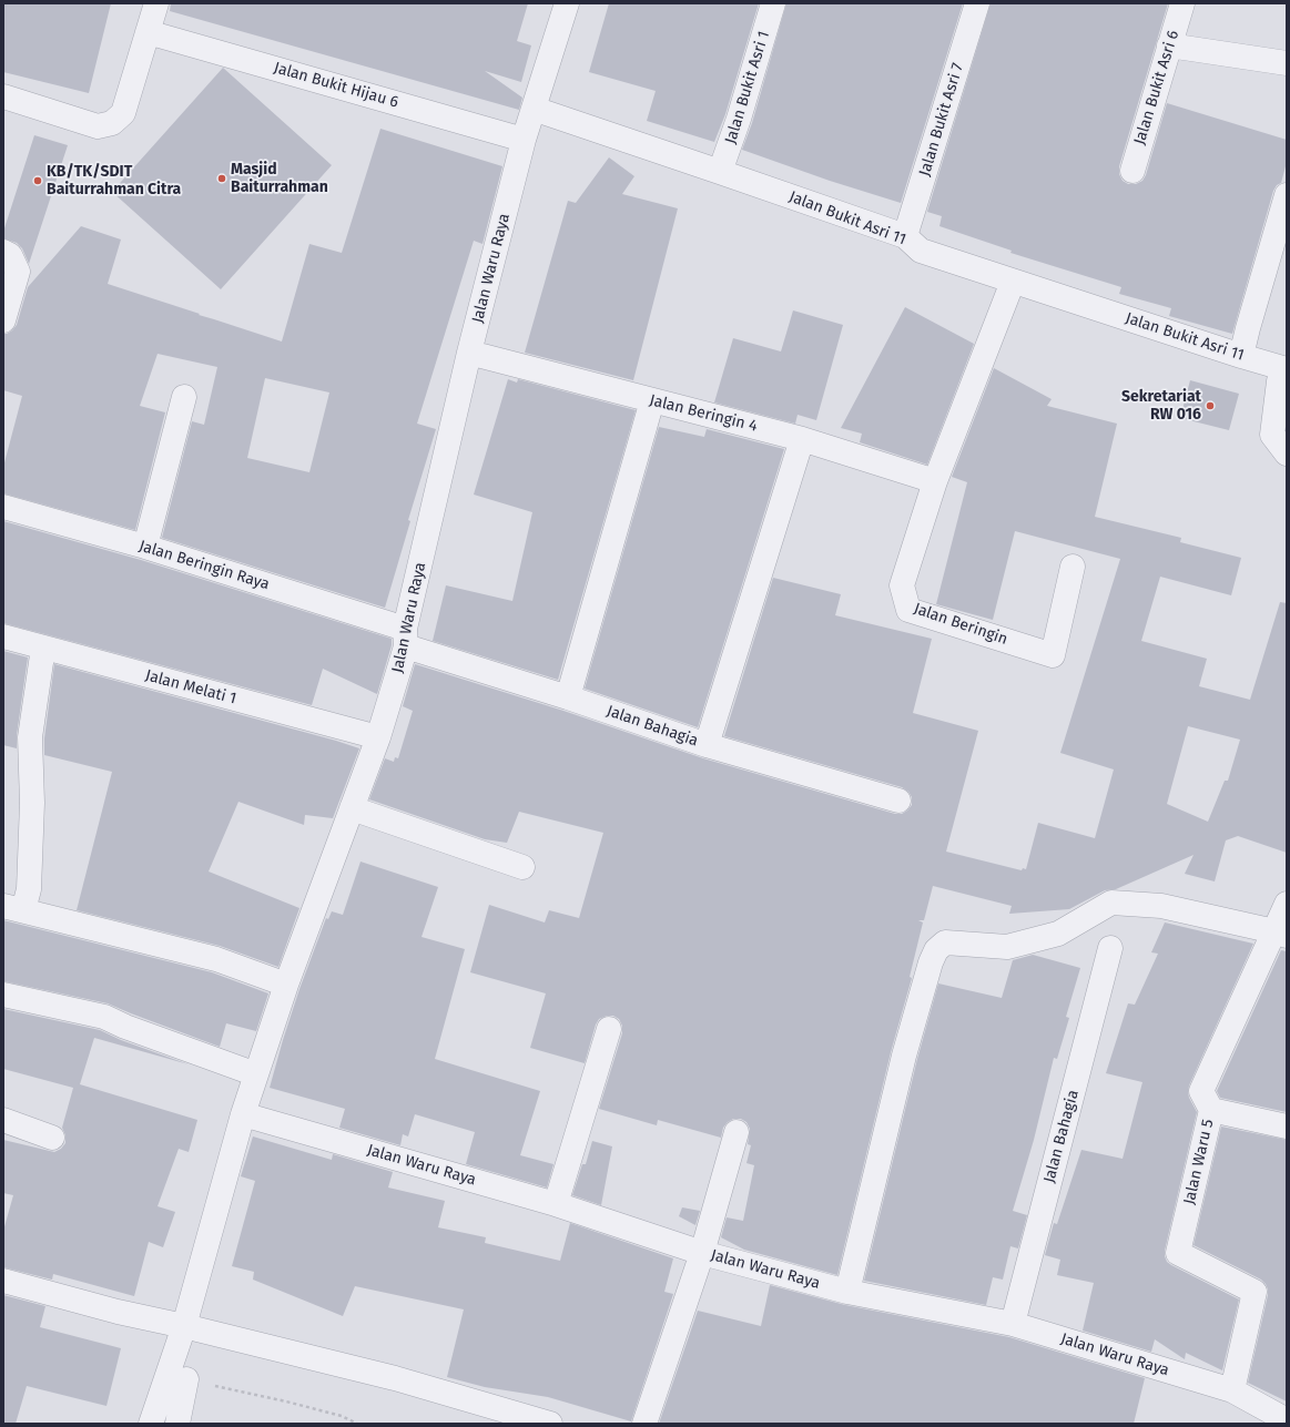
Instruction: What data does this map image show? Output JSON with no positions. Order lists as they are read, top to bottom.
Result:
{
  "streets": {
    "street": [
      "Jalan Bukit Hijau 6",
      "Jalan Bukit Asri 1",
      "Jalan Bukit Asri 6",
      "Jalan Bukit Asri 7",
      "Jalan Bukit Asri 11",
      "Jalan Waru Raya",
      "Jalan Beringin 4",
      "Jalan Beringin Raya",
      "Jalan Beringin",
      "Jalan Melati 1",
      "Jalan Bahagia",
      "Jalan Waru 5"
    ]
  },
  "crossings": [
    ["Jalan Bukit Hijau 6", "Jalan Waru Raya"],
    ["Jalan Bukit Asri 1", "Jalan Bukit Asri 11"],
    ["Jalan Bukit Asri 7", "Jalan Bukit Asri 11"],
    ["Jalan Bukit Asri 11", "Jalan Waru Raya"],
    ["Jalan Waru Raya", "Jalan Beringin 4"],
    ["Jalan Waru Raya", "Jalan Beringin Raya"],
    ["Jalan Waru Raya", "Jalan Melati 1"],
    ["Jalan Waru Raya", "Jalan Bahagia"],
    ["Jalan Waru Raya", "Jalan Waru 5"],
    ["Jalan Beringin 4", "Jalan Beringin"],
    ["Jalan Beringin Raya", "Jalan Bahagia"]
  ],
  "places": ["Masjid Baiturrahman", "KB/TK/SDIT Baiturrahman Citra", "Sekretariat RW 016"]
}
